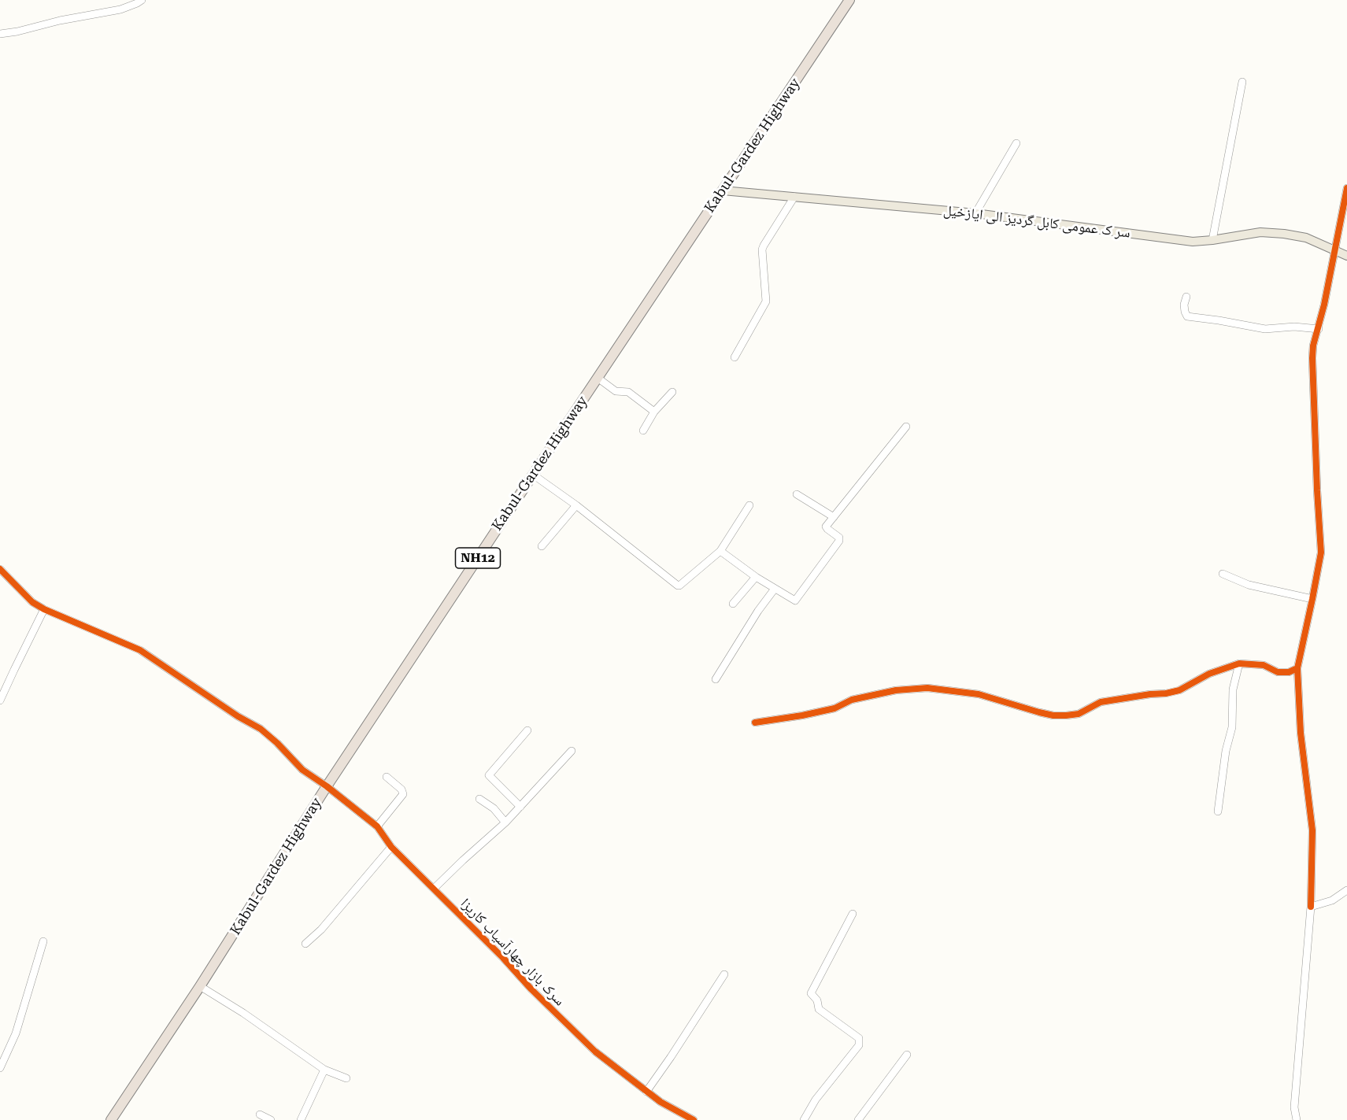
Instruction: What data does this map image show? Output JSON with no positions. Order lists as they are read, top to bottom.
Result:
{
  "streets": {
    "highway": ["Kabul-Gardez Highway", "NH12"],
    "main road": ["سر ک عمومی کابل گردیز الی ایازخیل"],
    "street": ["سرک بازار چهارآسیاب کاریزا"]
  },
  "crossings": [
    ["Kabul-Gardez Highway", "سر ک عمومی کابل گردیز الی ایازخیل"],
    ["Kabul-Gardez Highway", "سرک بازار چهارآسیاب کاریزا"]
  ]
}
